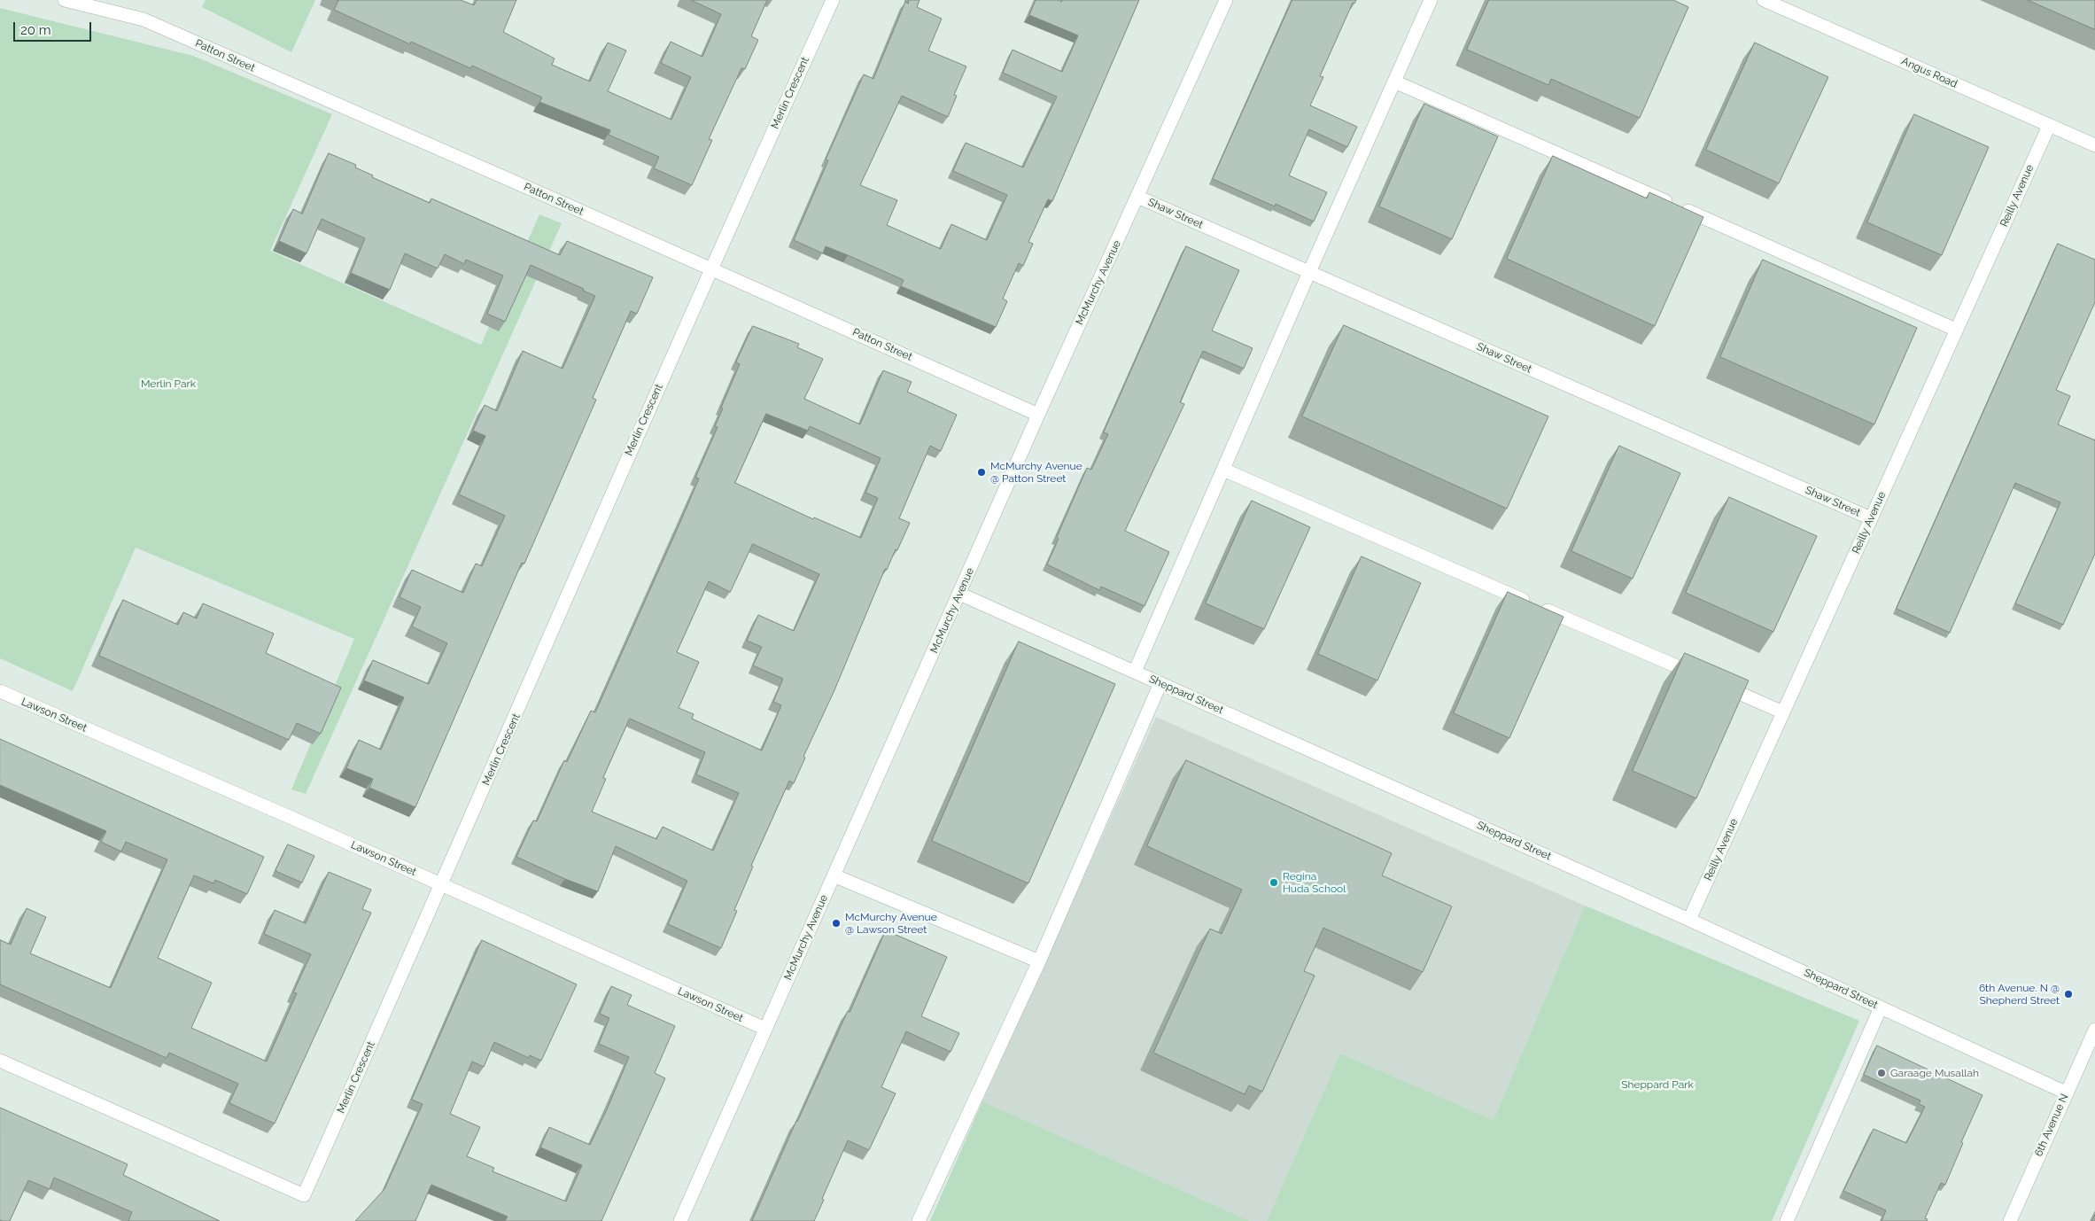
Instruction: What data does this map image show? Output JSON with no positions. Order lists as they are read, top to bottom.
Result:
{
  "streets": {
    "street": [
      "Patton Street",
      "Angus Road",
      "Merlin Crescent",
      "Reilly Avenue",
      "Shaw Street",
      "McMurchy Avenue",
      "Sheppard Street",
      "Lawson Street",
      "6th Avenue N"
    ]
  },
  "crossings": [
    ["Patton Street", "Merlin Crescent"],
    ["Patton Street", "McMurchy Avenue"],
    ["Angus Road", "Reilly Avenue"],
    ["Merlin Crescent", "Lawson Street"],
    ["Reilly Avenue", "Shaw Street"],
    ["Reilly Avenue", "Sheppard Street"],
    ["Shaw Street", "McMurchy Avenue"],
    ["McMurchy Avenue", "Sheppard Street"],
    ["McMurchy Avenue", "Lawson Street"],
    ["Sheppard Street", "6th Avenue N"]
  ],
  "parks": ["Merlin Park", "Sheppard Park"],
  "places": [
    "McMurchy Avenue @ Patton Street",
    "Regina Huda School",
    "McMurchy Avenue @ Lawson Street",
    "6th Avenue. N @ Shepherd Street",
    "Garaage Musallah"
  ],
  "scale_bar": "20 m"
}
